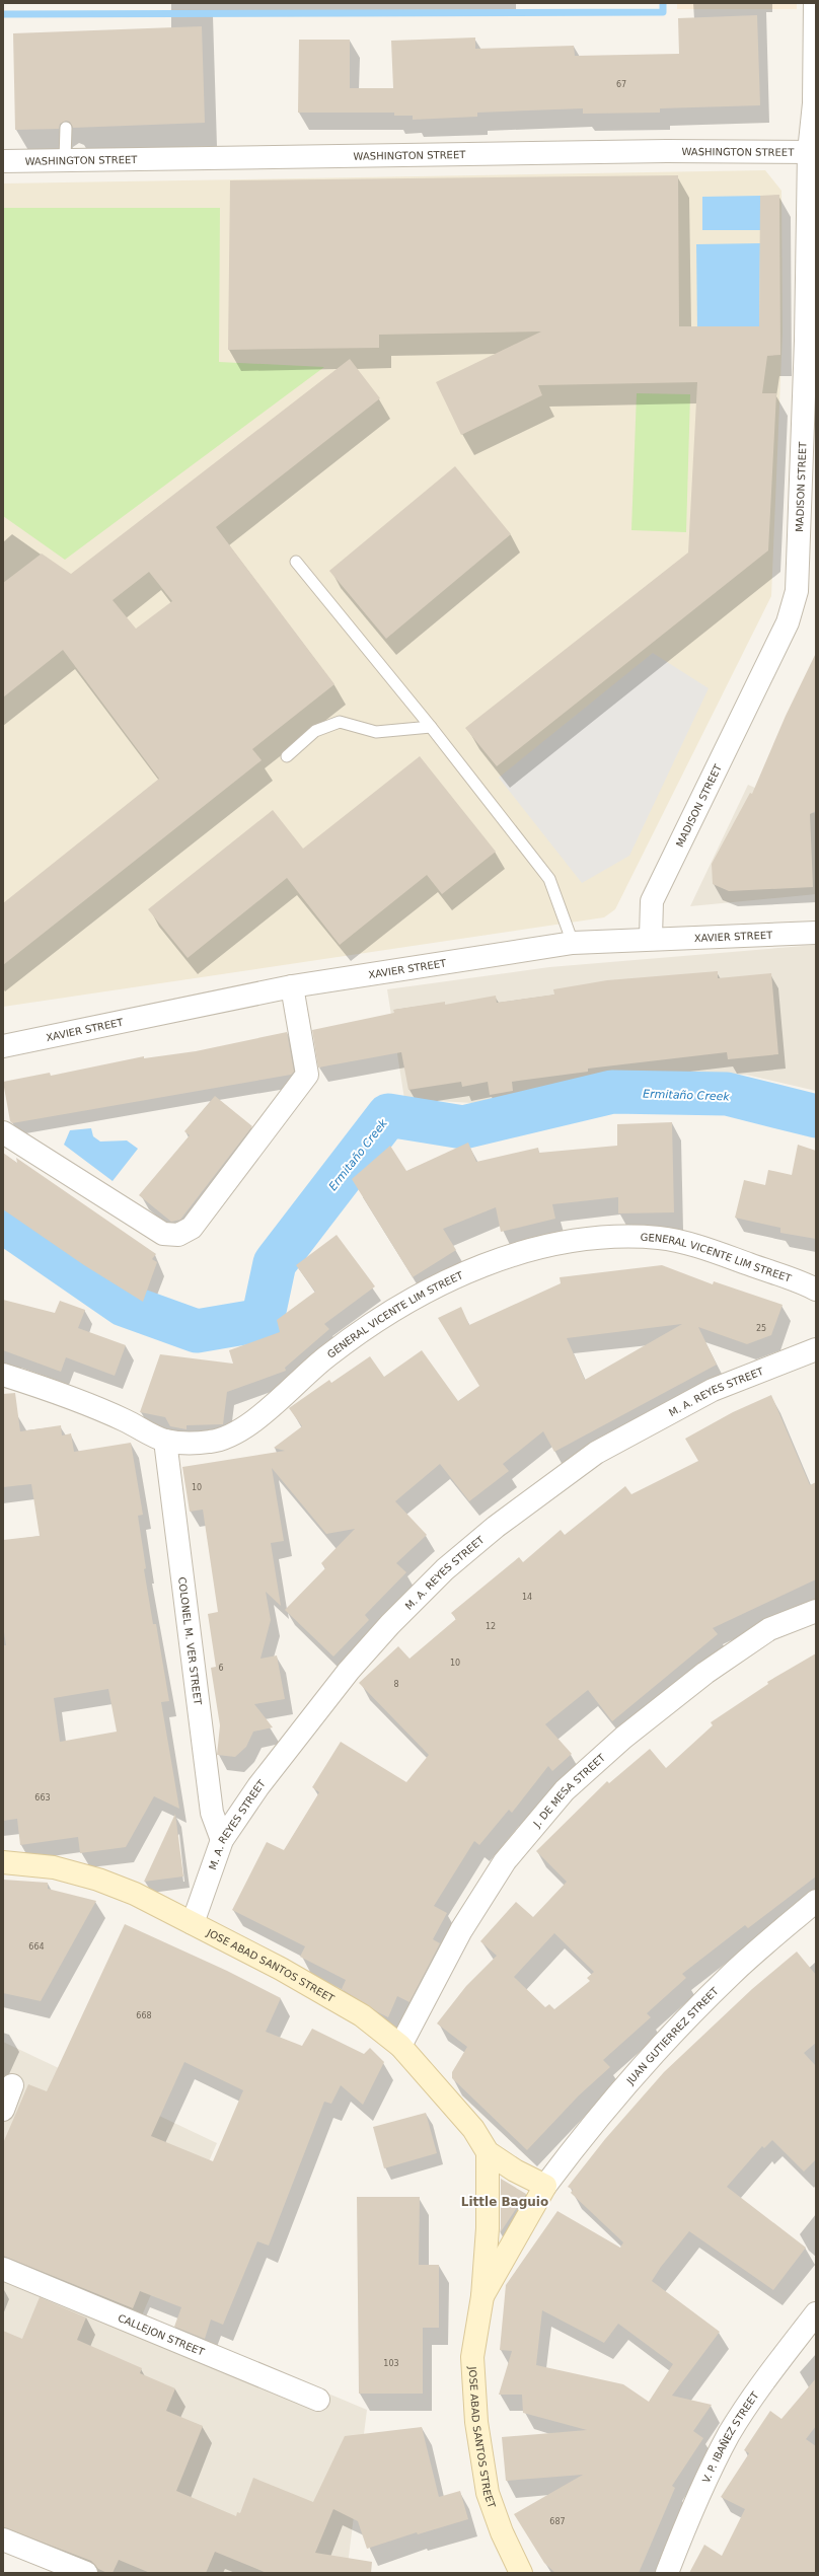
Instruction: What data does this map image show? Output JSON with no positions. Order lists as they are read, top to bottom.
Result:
{
  "streets": {
    "street": [
      "WASHINGTON STREET",
      "MADISON STREET",
      "XAVIER STREET",
      "GENERAL VICENTE LIM STREET",
      "M. A. REYES STREET",
      "COLONEL M. VER STREET",
      "J. DE MESA STREET",
      "JOSE ABAD SANTOS STREET",
      "JUAN GUTIERREZ STREET",
      "CALLEJON STREET",
      "V. P. IBAÑEZ STREET"
    ]
  },
  "crossings": [
    ["WASHINGTON STREET", "MADISON STREET"],
    ["MADISON STREET", "XAVIER STREET"],
    ["GENERAL VICENTE LIM STREET", "COLONEL M. VER STREET"],
    ["M. A. REYES STREET", "COLONEL M. VER STREET"],
    ["M. A. REYES STREET", "JOSE ABAD SANTOS STREET"],
    ["J. DE MESA STREET", "JOSE ABAD SANTOS STREET"],
    ["JOSE ABAD SANTOS STREET", "JUAN GUTIERREZ STREET"]
  ],
  "districts": ["Little Baguio"],
  "water": ["Ermitaño Creek"],
  "house_numbers": [
    "67",
    "25",
    "10",
    "14",
    "12",
    "10",
    "6",
    "8",
    "663",
    "664",
    "668",
    "103",
    "687"
  ]
}
